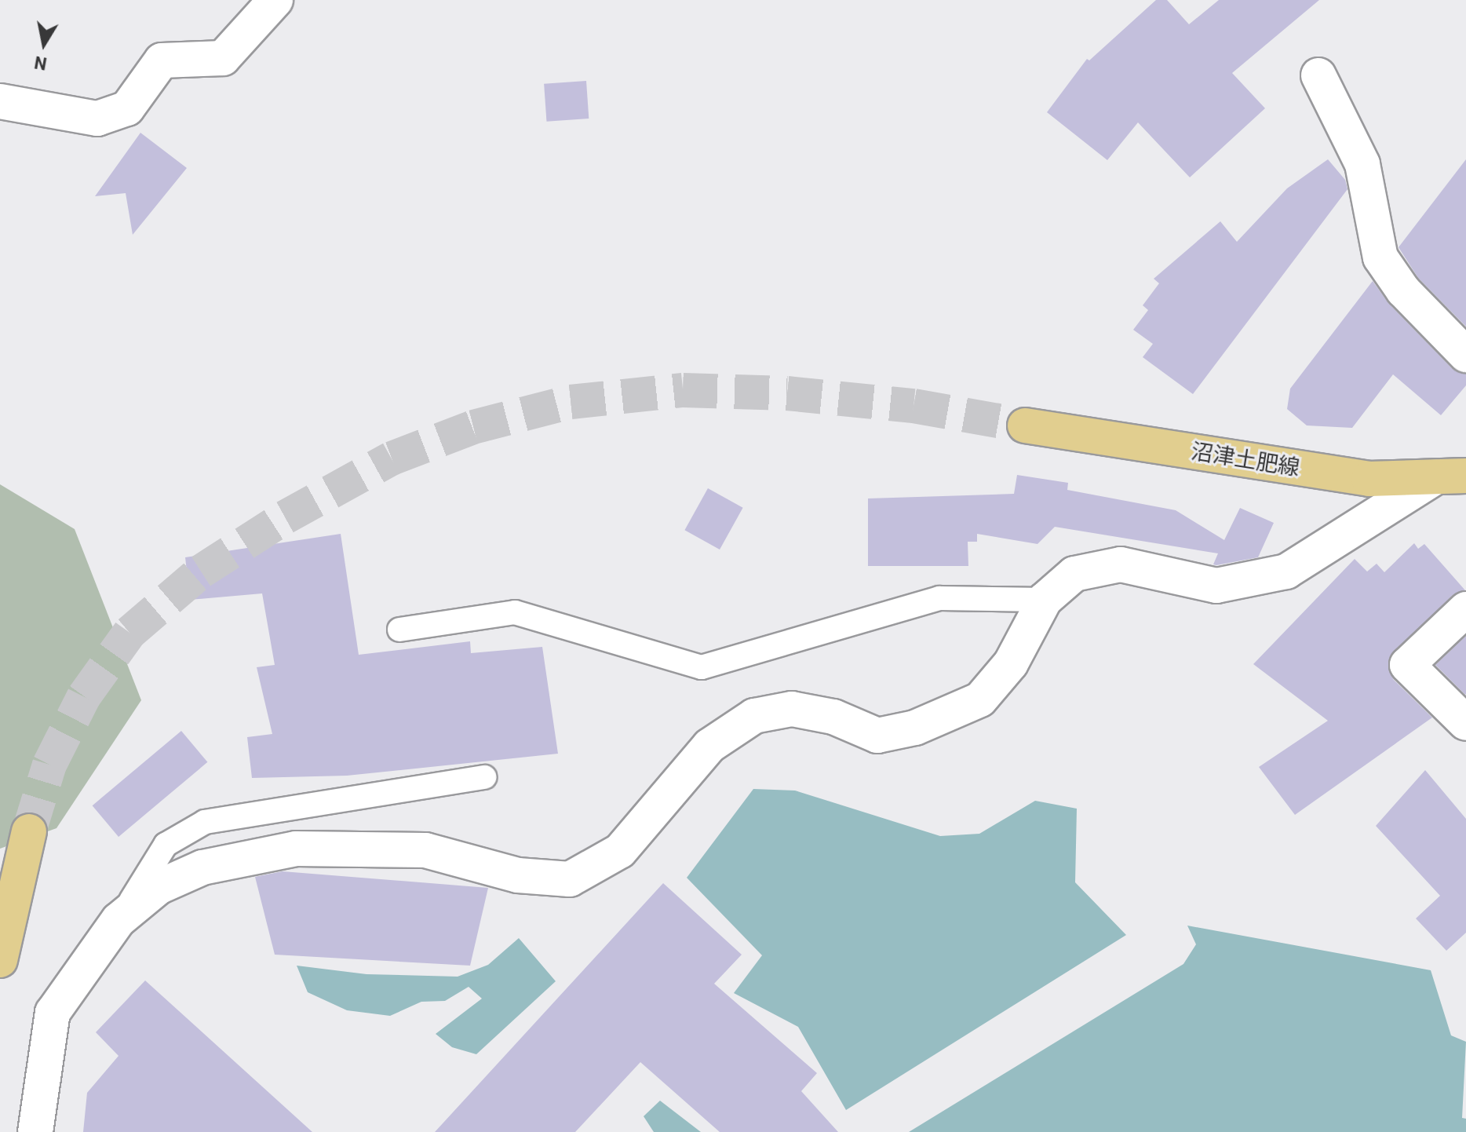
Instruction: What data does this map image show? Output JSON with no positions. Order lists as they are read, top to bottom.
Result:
{
  "streets": {
    "main road": ["沼津土肥線"]
  },
  "north": "bottom"
}
